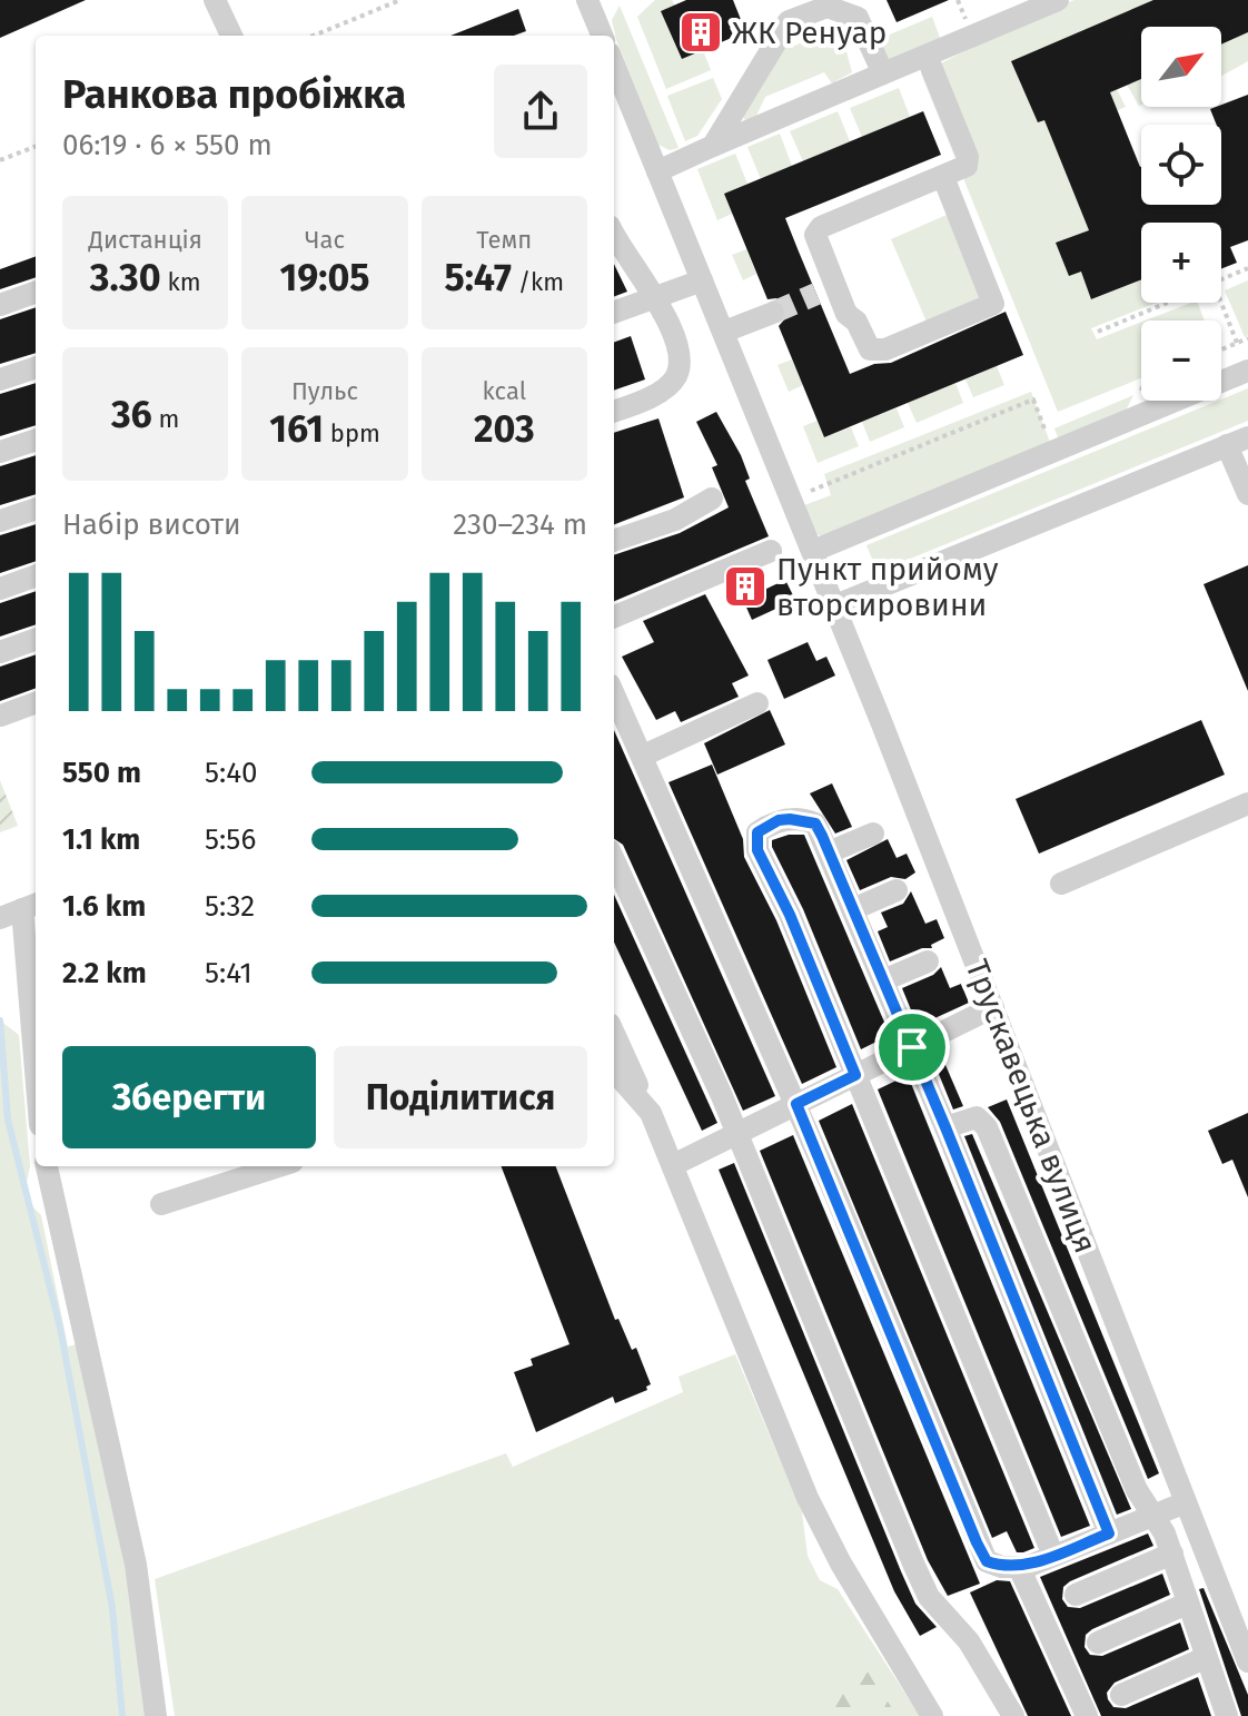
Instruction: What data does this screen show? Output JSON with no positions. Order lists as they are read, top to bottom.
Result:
{
  "streets": {
    "street": ["Трускавецька вулиця"]
  },
  "places": {
    "building": ["ЖК Ренуар", "Пункт прийому вторсировини"]
  },
  "north": "top right",
  "page": {
    "map_buttons": ["+", "−"],
    "heading": ["Ранкова пробіжка", "06:19 · 6 × 550 m"],
    "stats": [
      ["Дистанція", "3.30 km"],
      ["Час", "19:05"],
      ["Темп", "5:47 /km"],
      ["36 m"],
      ["Пульс", "161 bpm"],
      ["kcal", "203"]
    ],
    "chart": ["Набір висоти", "230–234 m"],
    "list": [
      {
        "name": "550 m",
        "note": "5:40"
      },
      {
        "name": "1.1 km",
        "note": "5:56"
      },
      {
        "name": "1.6 km",
        "note": "5:32"
      },
      {
        "name": "2.2 km",
        "note": "5:41"
      }
    ],
    "buttons": ["Зберегти", "Поділитися"]
  }
}
